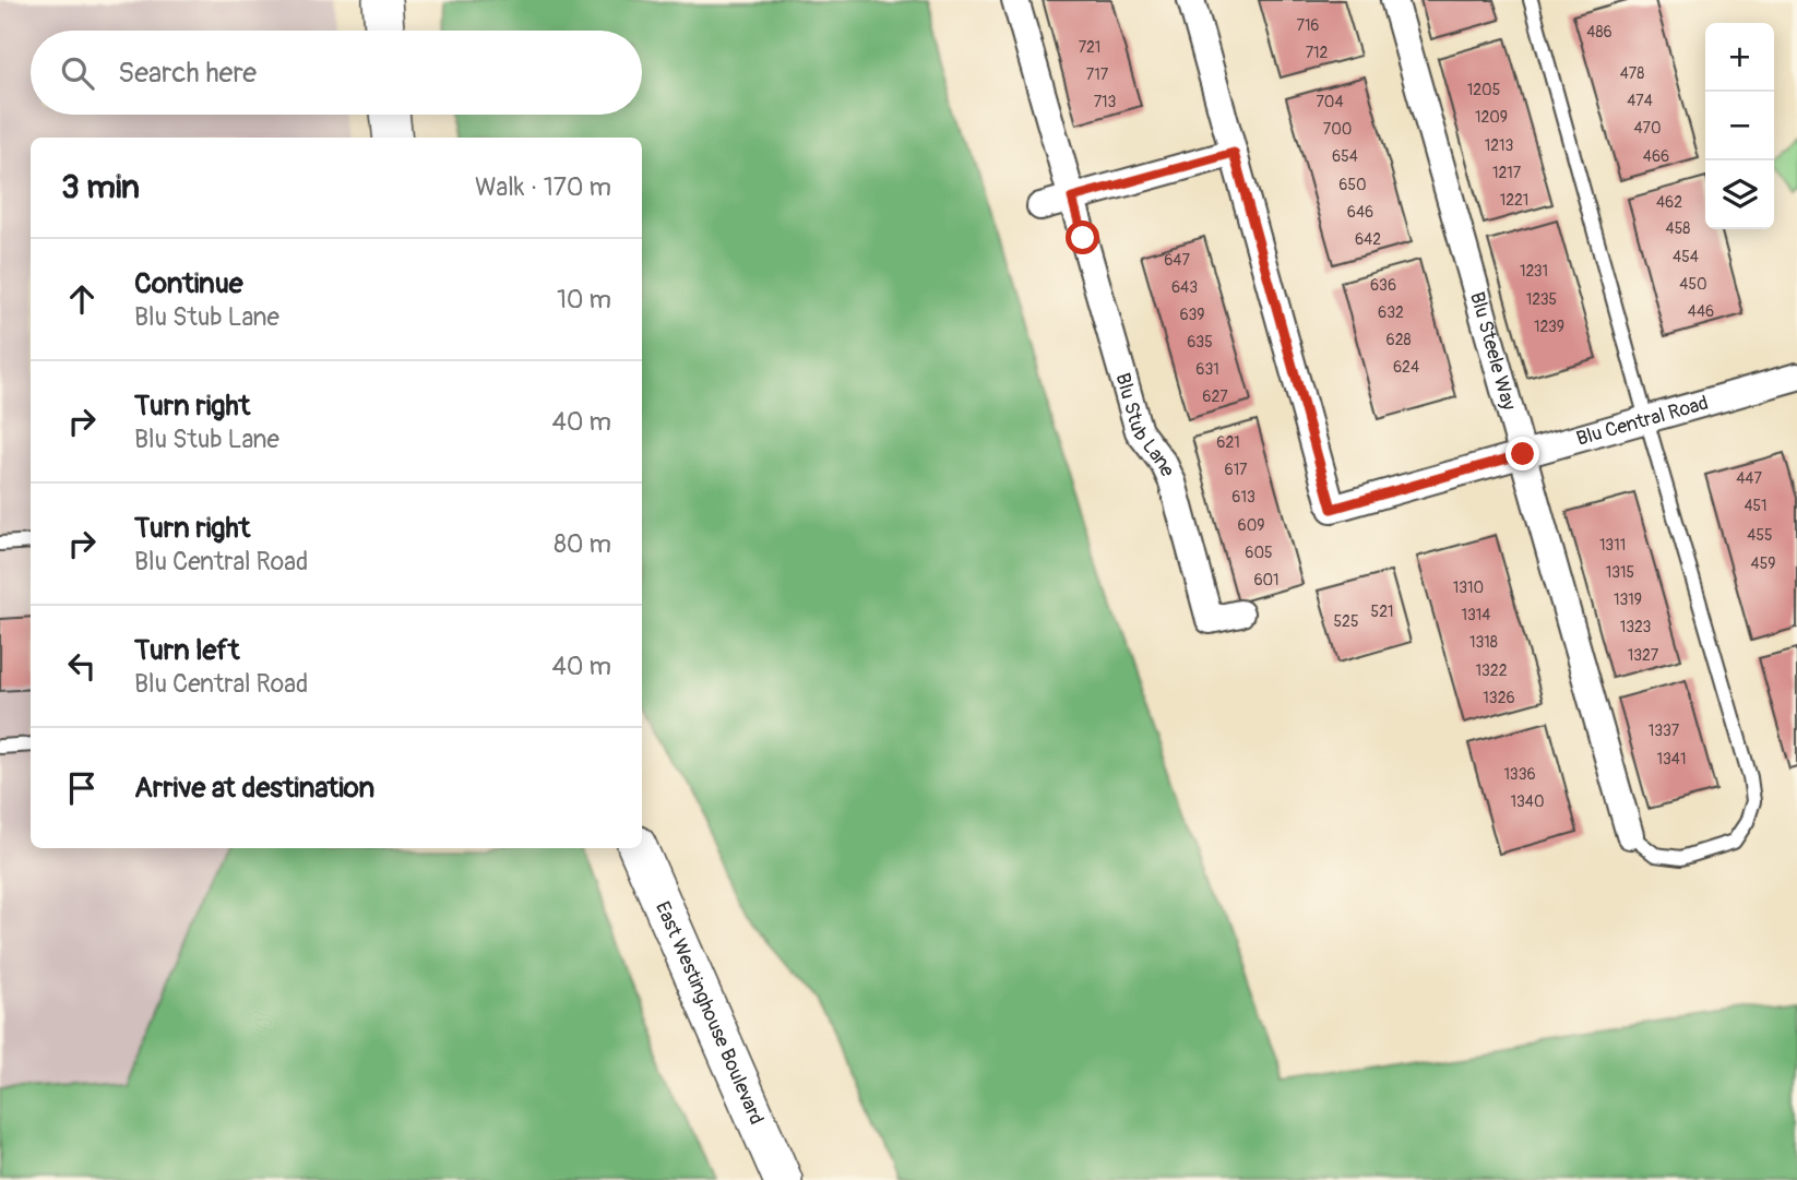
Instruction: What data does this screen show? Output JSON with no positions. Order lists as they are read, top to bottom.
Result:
{
  "streets": {
    "main road": ["East Westinghouse Boulevard"],
    "street": ["Blu Steele Way", "Blu Central Road", "Blu Stub Lane"]
  },
  "crossings": [
    ["Blu Steele Way", "Blu Central Road"]
  ],
  "house_numbers": [
    "716",
    "486",
    "721",
    "712",
    "478",
    "717",
    "1205",
    "474",
    "713",
    "704",
    "1209",
    "470",
    "700",
    "1213",
    "654",
    "466",
    "1217",
    "650",
    "1221",
    "462",
    "646",
    "458",
    "642",
    "454",
    "647",
    "1231",
    "450",
    "636",
    "643",
    "1235",
    "446",
    "632",
    "639",
    "1239",
    "628",
    "635",
    "624",
    "631",
    "627",
    "621",
    "617",
    "447",
    "613",
    "451",
    "609",
    "455",
    "1311",
    "605",
    "459",
    "1315",
    "601",
    "1310",
    "1319",
    "521",
    "1314",
    "525",
    "1323",
    "1318",
    "1327",
    "1322",
    "1326",
    "1337",
    "1341",
    "1336",
    "1340"
  ],
  "page": {
    "map_buttons": ["+", "−"],
    "search": "Search here",
    "heading": ["3 min", "Walk · 170 m"],
    "list": [
      ["Continue", "Blu Stub Lane", "10 m"],
      ["Turn right", "Blu Stub Lane", "40 m"],
      ["Turn right", "Blu Central Road", "80 m"],
      ["Turn left", "Blu Central Road", "40 m"],
      "Arrive at destination"
    ]
  }
}
